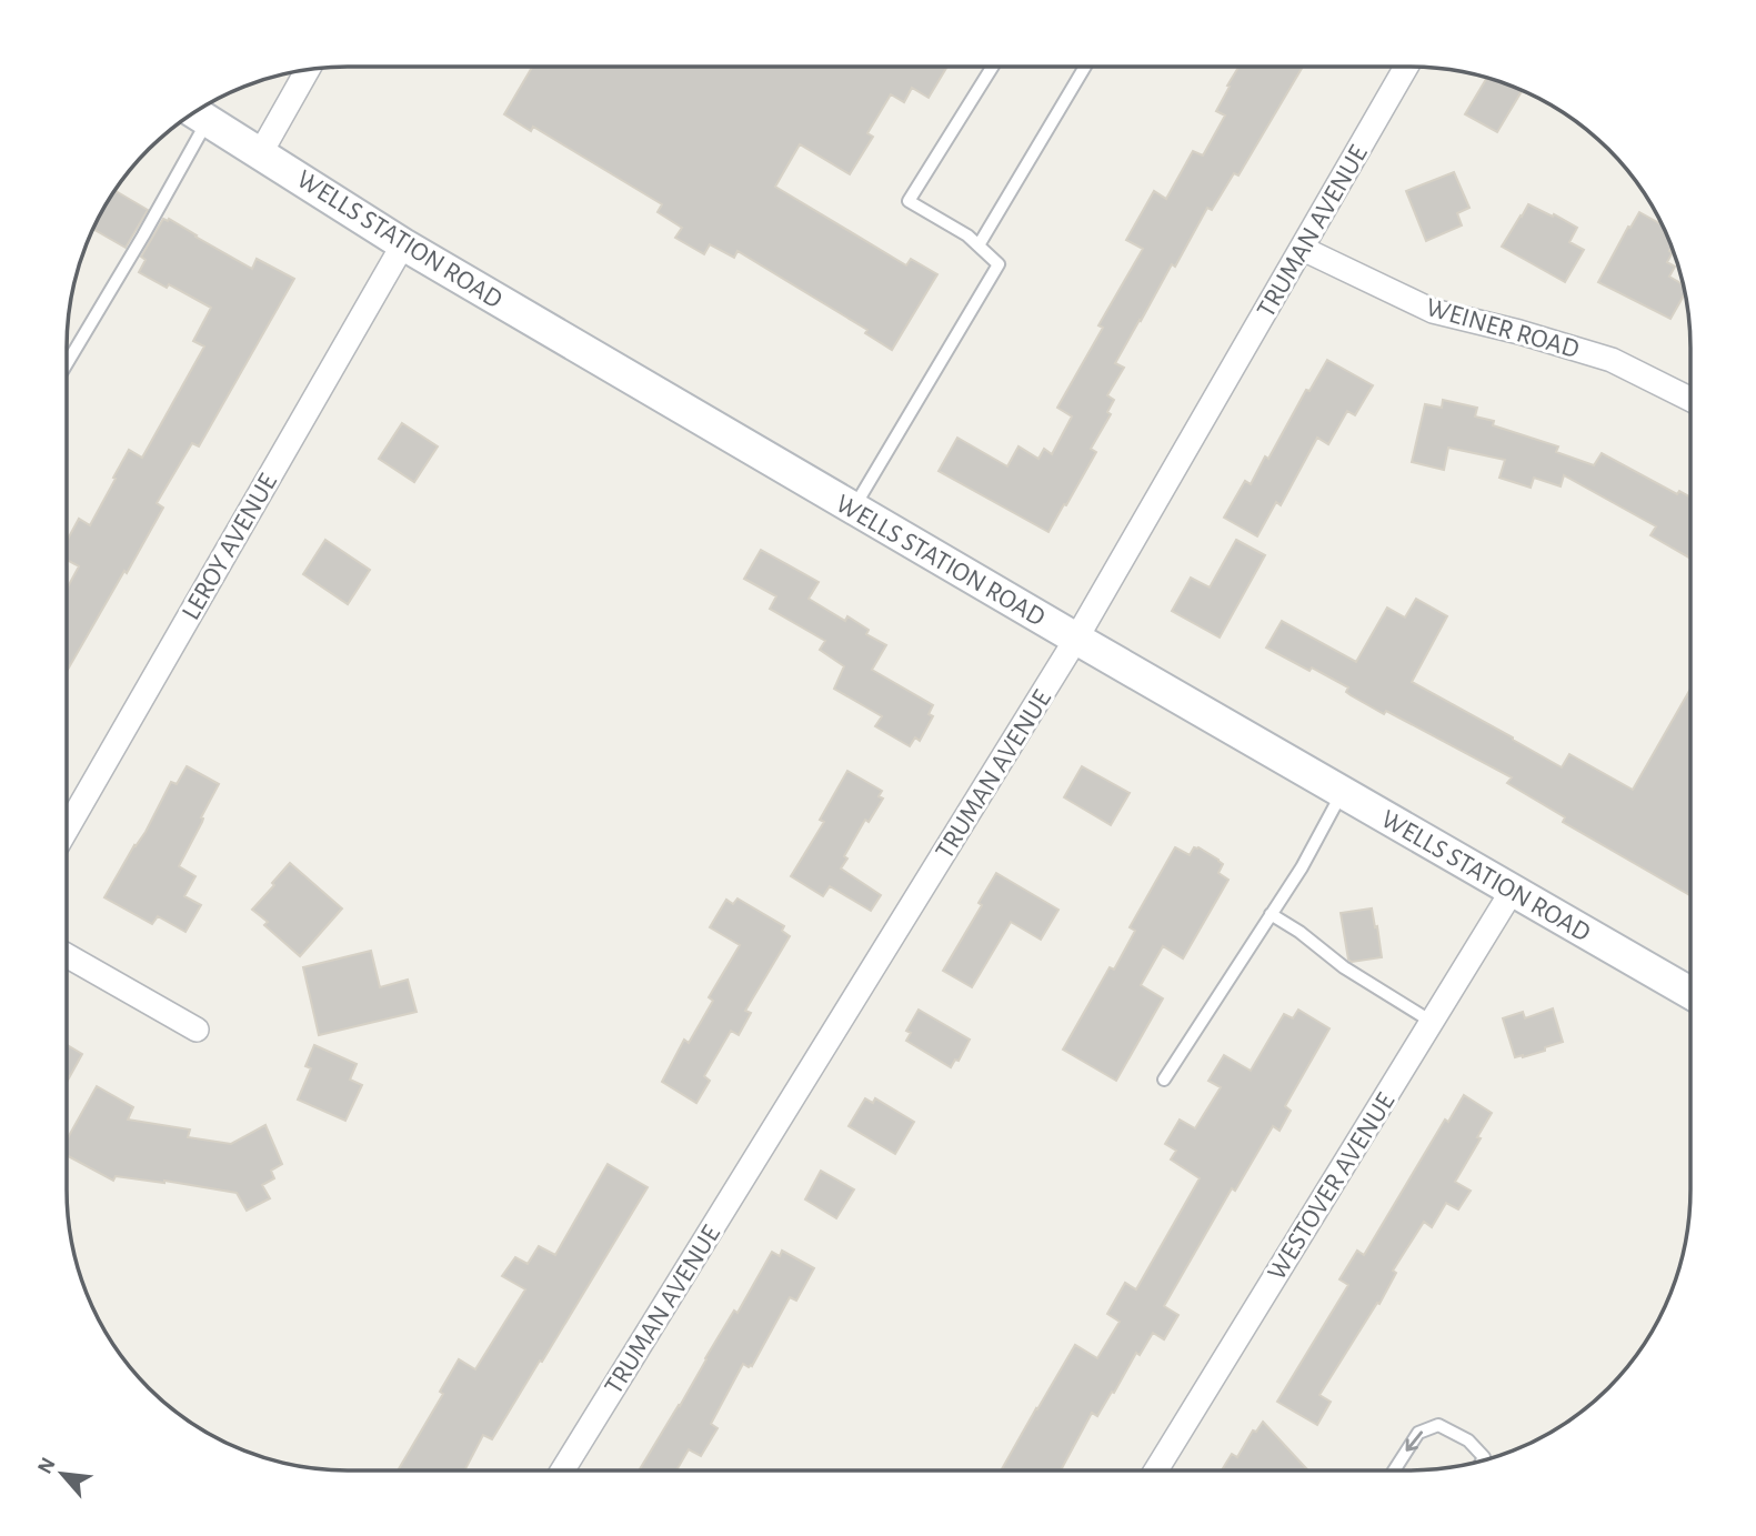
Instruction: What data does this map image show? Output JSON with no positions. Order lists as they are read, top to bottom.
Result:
{
  "streets": {
    "street": [
      "TRUMAN AVENUE",
      "WELLS STATION ROAD",
      "WEINER ROAD",
      "LEROY AVENUE",
      "WESTOVER AVENUE"
    ]
  },
  "crossings": [
    ["TRUMAN AVENUE", "WELLS STATION ROAD"],
    ["TRUMAN AVENUE", "WEINER ROAD"],
    ["WELLS STATION ROAD", "LEROY AVENUE"],
    ["WELLS STATION ROAD", "WESTOVER AVENUE"]
  ],
  "north": "top left"
}
